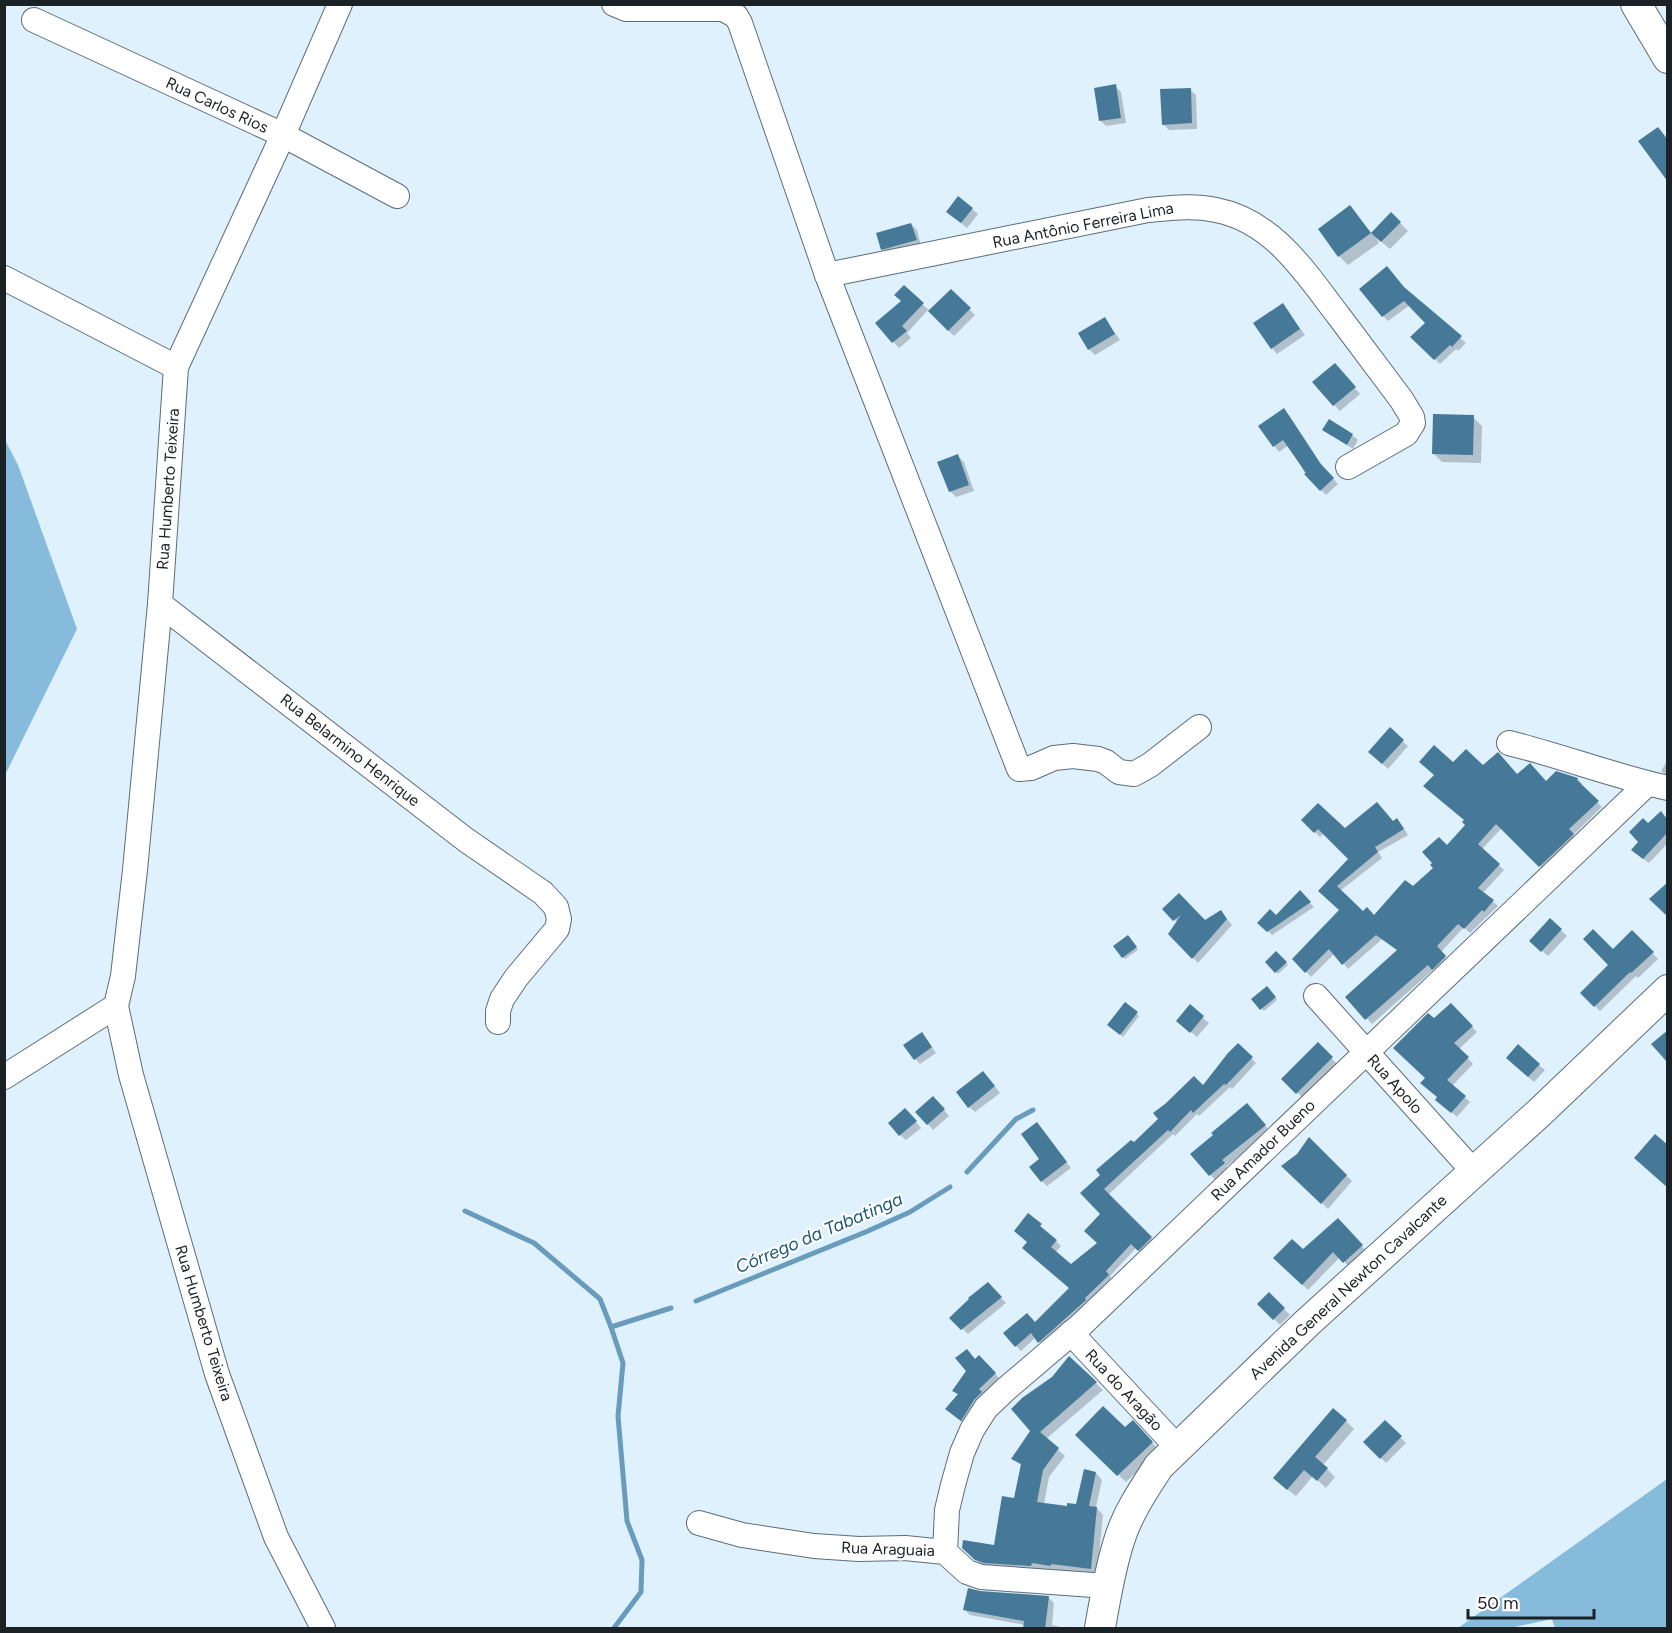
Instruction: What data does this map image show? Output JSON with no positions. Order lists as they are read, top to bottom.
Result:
{
  "streets": {
    "main road": ["Avenida General Newton Cavalcante"],
    "street": [
      "Rua Carlos Rios",
      "Rua Antônio Ferreira Lima",
      "Rua Humberto Teixeira",
      "Rua Belarmino Henrique",
      "Rua Apolo",
      "Rua Amador Bueno",
      "Rua do Aragão",
      "Rua Araguaia"
    ]
  },
  "crossings": [
    ["Rua Carlos Rios", "Rua Humberto Teixeira"],
    ["Rua Humberto Teixeira", "Rua Belarmino Henrique"],
    ["Rua Apolo", "Rua Amador Bueno"],
    ["Rua Apolo", "Avenida General Newton Cavalcante"],
    ["Rua Amador Bueno", "Rua do Aragão"],
    ["Rua Amador Bueno", "Rua Araguaia"],
    ["Avenida General Newton Cavalcante", "Rua do Aragão"],
    ["Avenida General Newton Cavalcante", "Rua Araguaia"]
  ],
  "water": ["Córrego da Tabatinga"],
  "scale_bar": "50 m"
}
